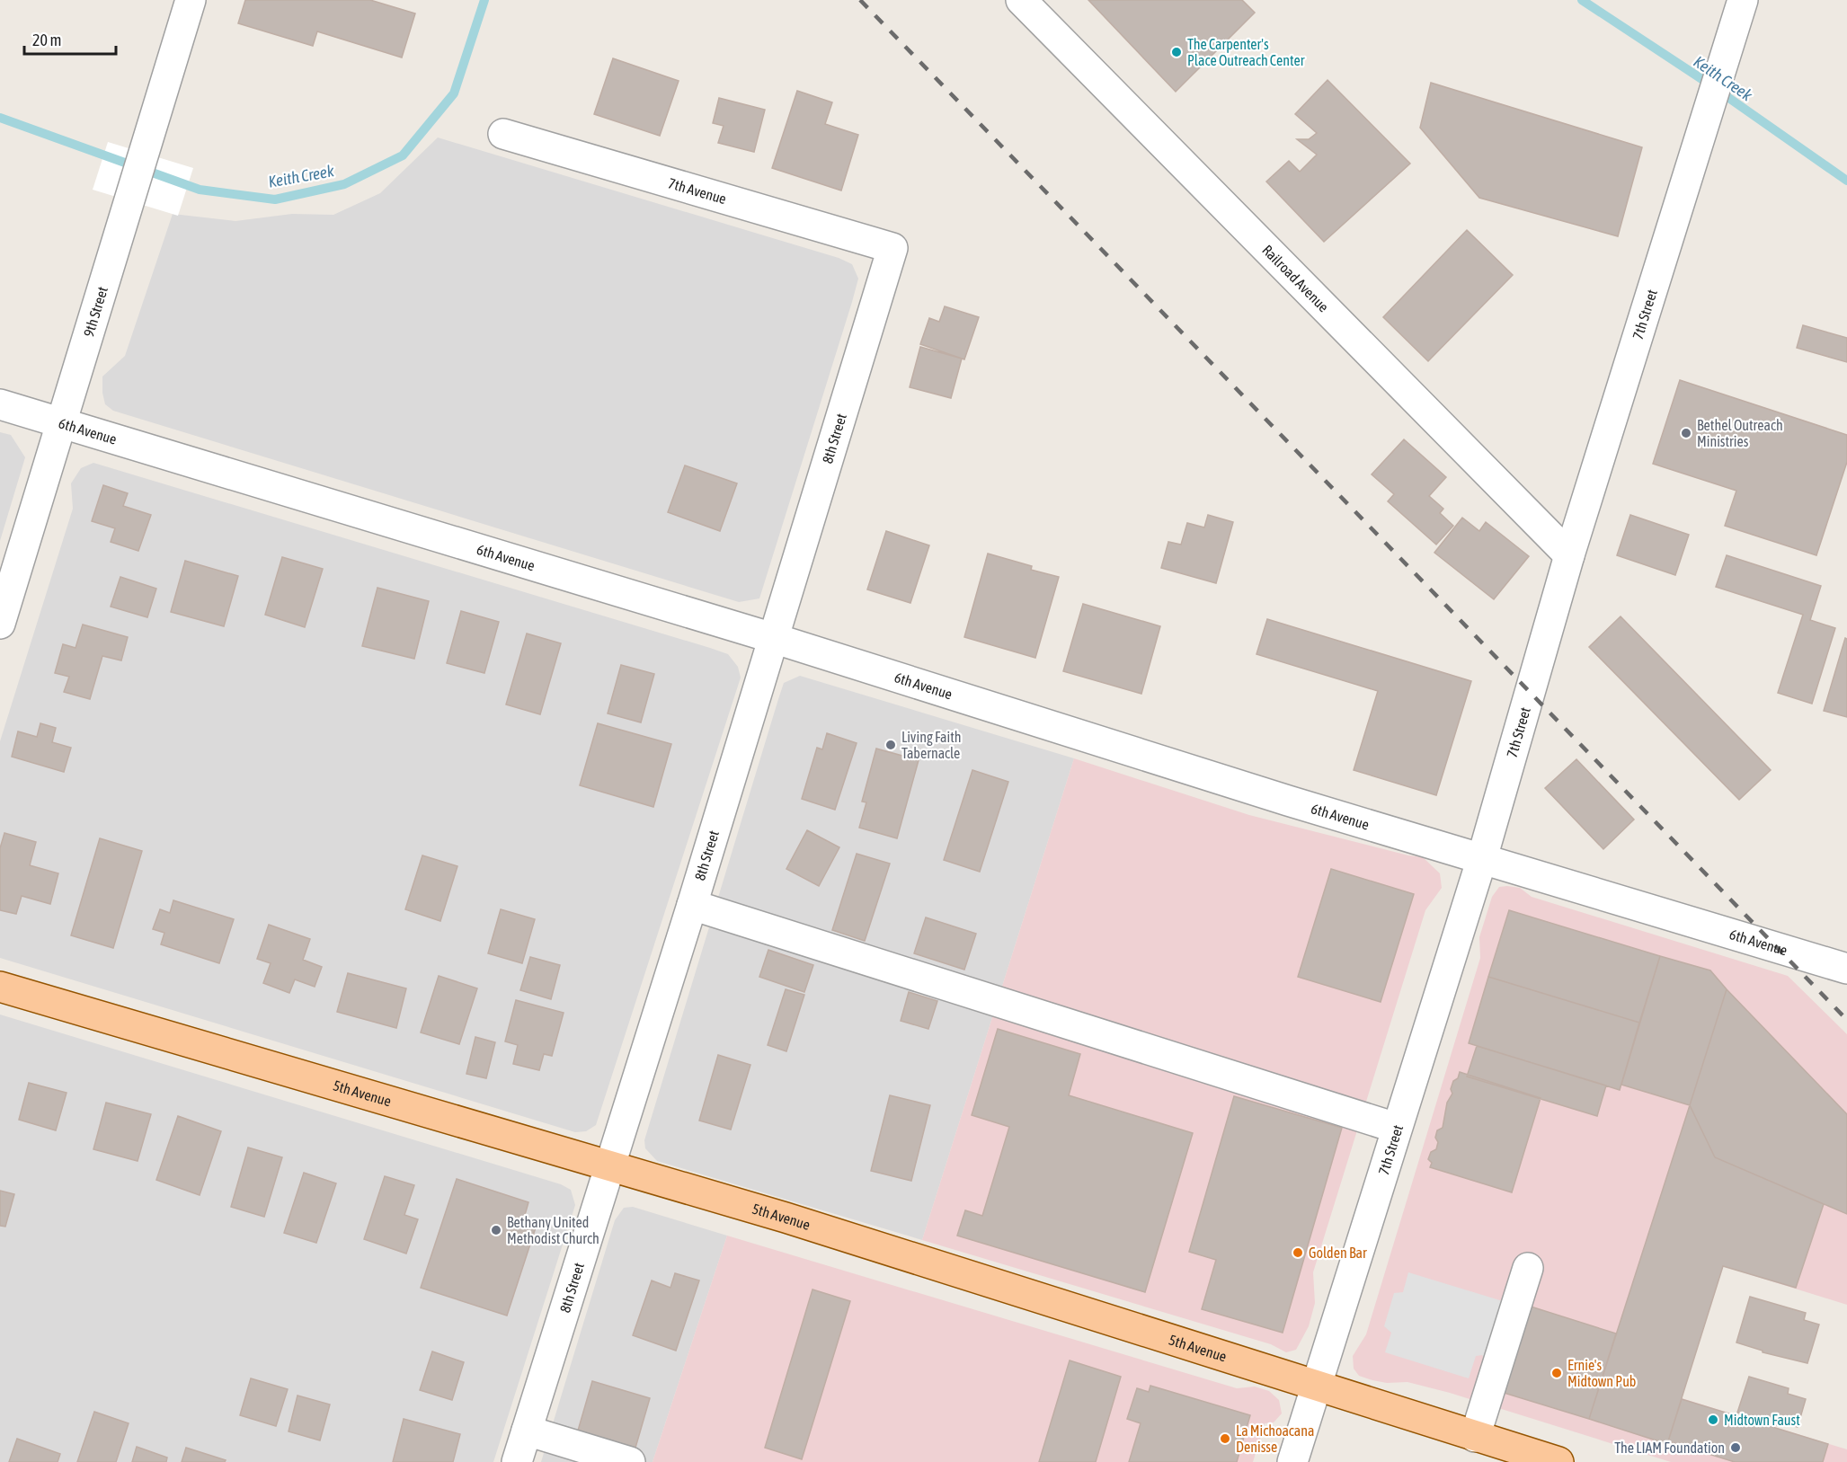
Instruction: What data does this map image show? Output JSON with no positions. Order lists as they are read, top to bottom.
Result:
{
  "streets": {
    "main road": ["5th Avenue"],
    "street": [
      "7th Avenue",
      "Railroad Avenue",
      "9th Street",
      "7th Street",
      "6th Avenue",
      "8th Street"
    ]
  },
  "crossings": [
    ["7th Avenue", "8th Street"],
    ["Railroad Avenue", "7th Street"],
    ["9th Street", "6th Avenue"],
    ["7th Street", "6th Avenue"],
    ["7th Street", "5th Avenue"],
    ["6th Avenue", "8th Street"],
    ["8th Street", "5th Avenue"]
  ],
  "water": ["Keith Creek"],
  "places": [
    "The Carpenter's Place Outreach Center",
    "Bethel Outreach Ministries",
    "Living Faith Tabernacle",
    "Bethany United Methodist Church",
    "Golden Bar",
    "Ernie's Midtown Pub",
    "Midtown Faust",
    "La Michoacana Denisse",
    "The LIAM Foundation"
  ],
  "scale_bar": "20 m"
}
